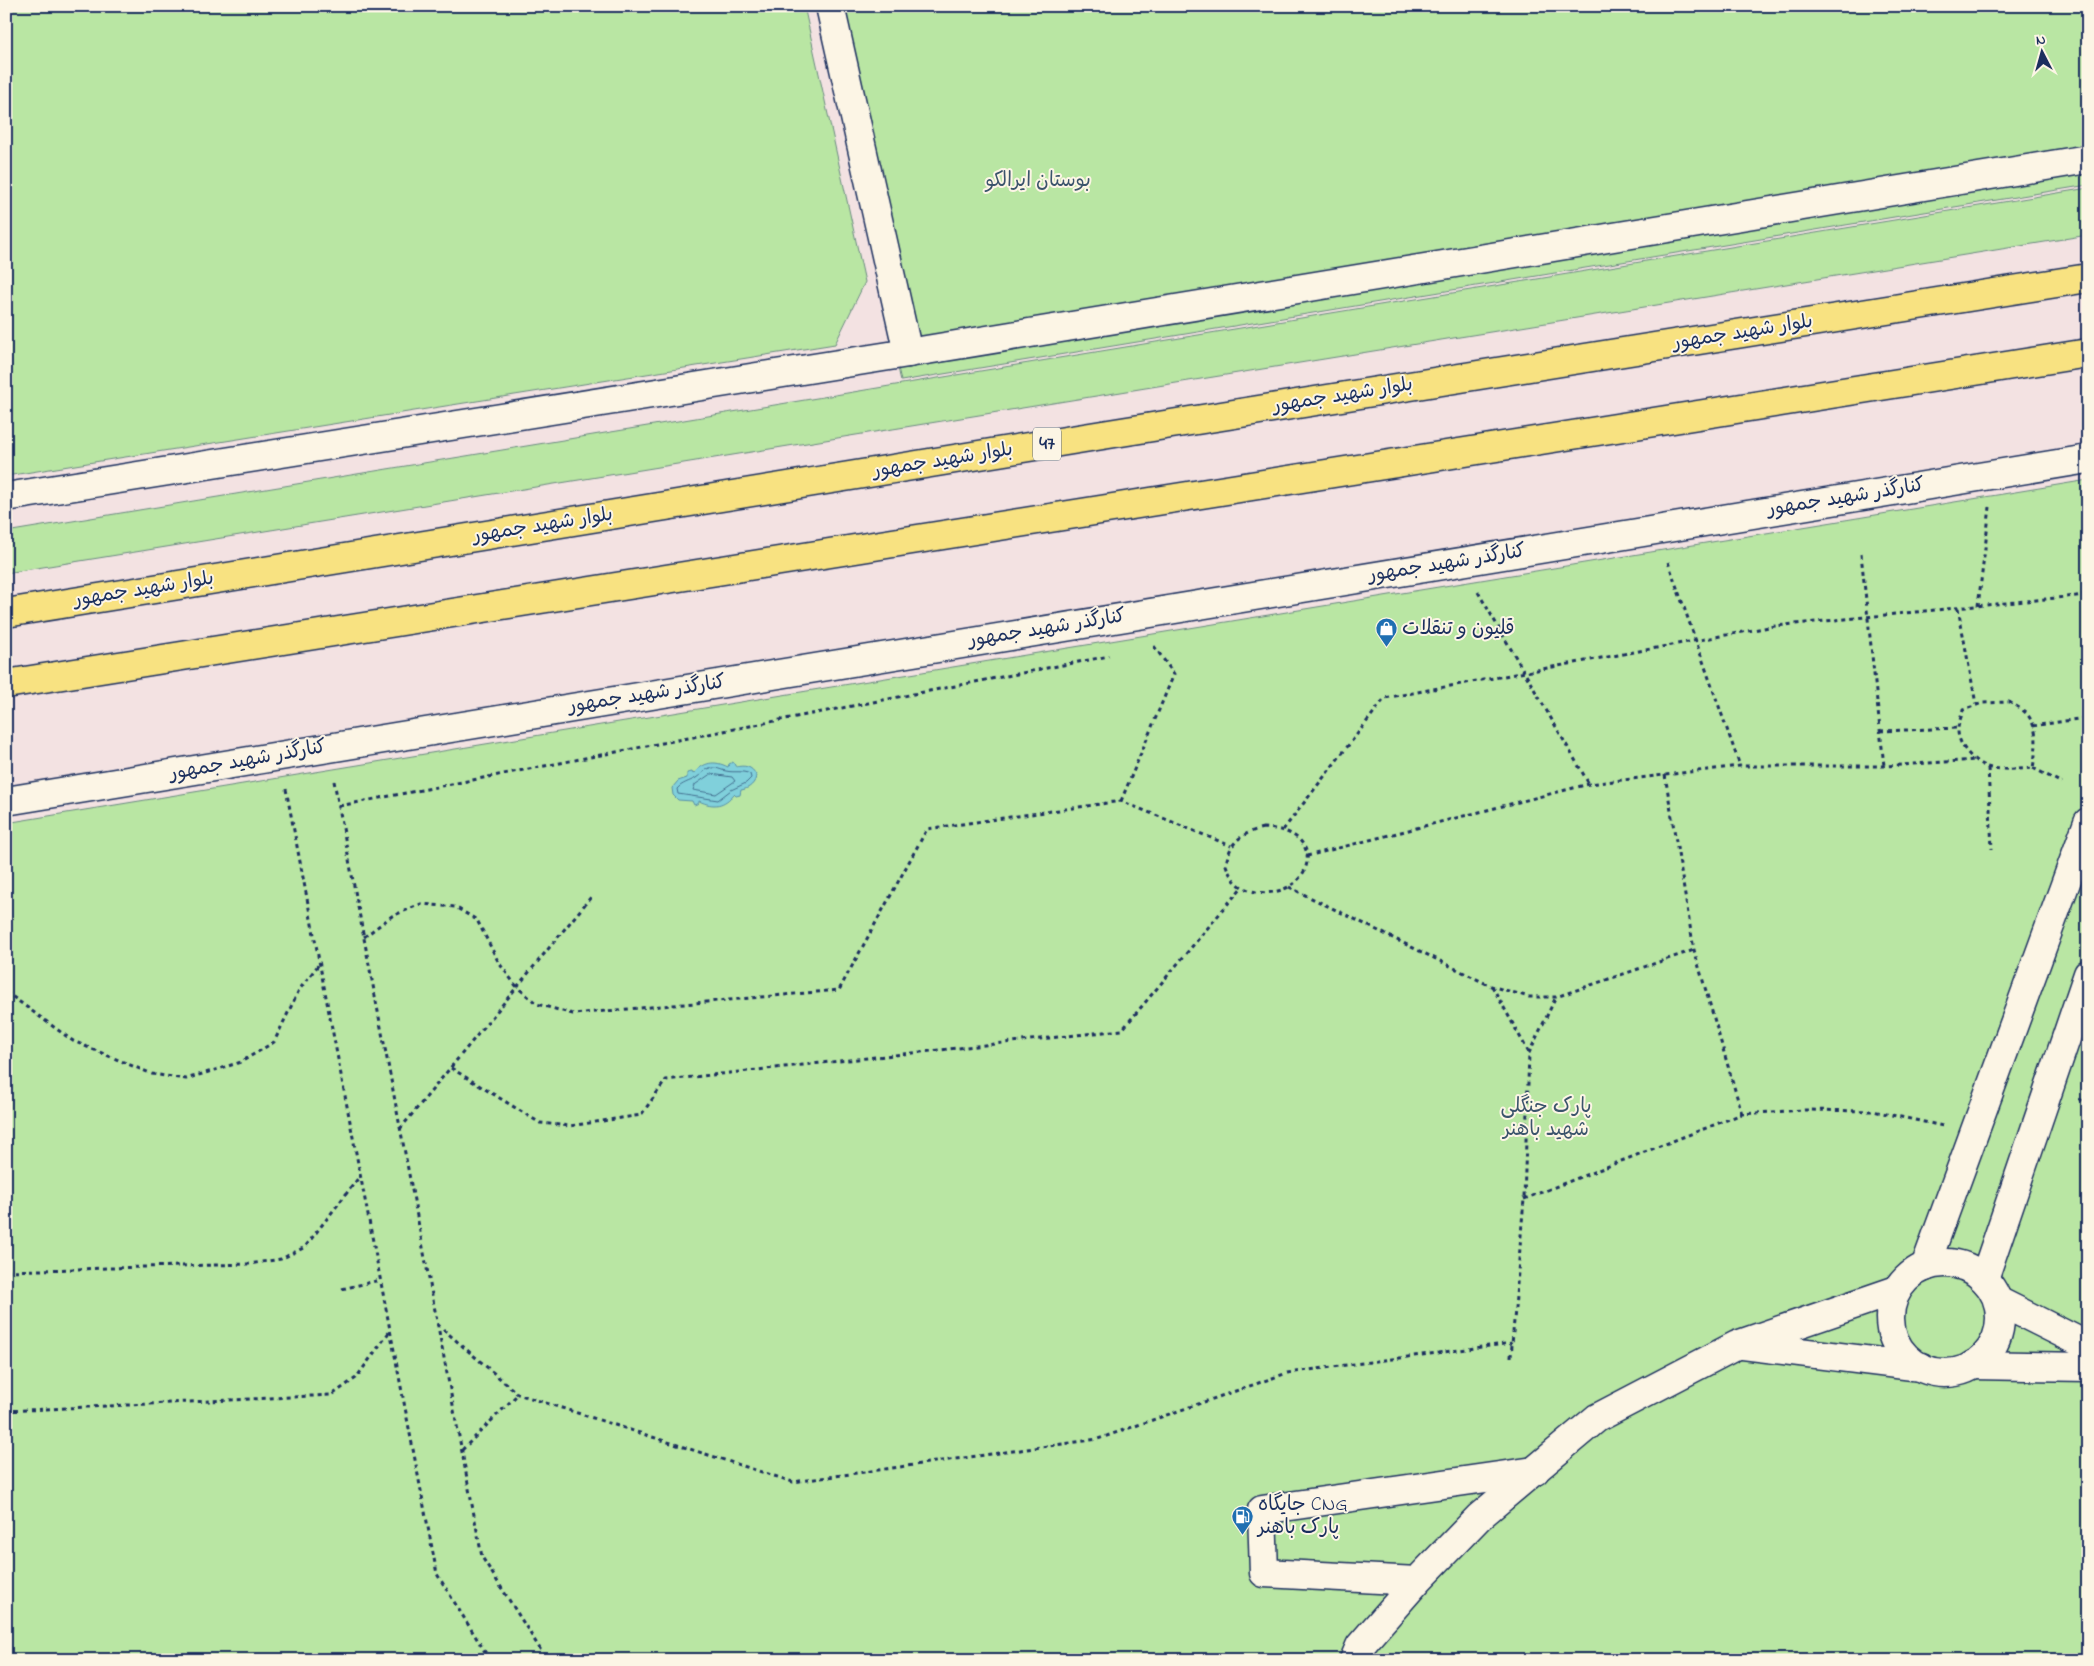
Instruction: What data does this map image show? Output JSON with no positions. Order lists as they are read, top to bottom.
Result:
{
  "streets": {
    "highway": ["بلوار شهید جمهور", "47"],
    "street": ["کنارگذر شهید جمهور"]
  },
  "parks": ["بوستان ایرالکو", "پارک جنگلی شهید باهنر"],
  "places": {
    "shop": ["قلیون و تنقلات"],
    "fuel station": ["جایگاه CNG پارک باهنر"]
  },
  "north": "top"
}
